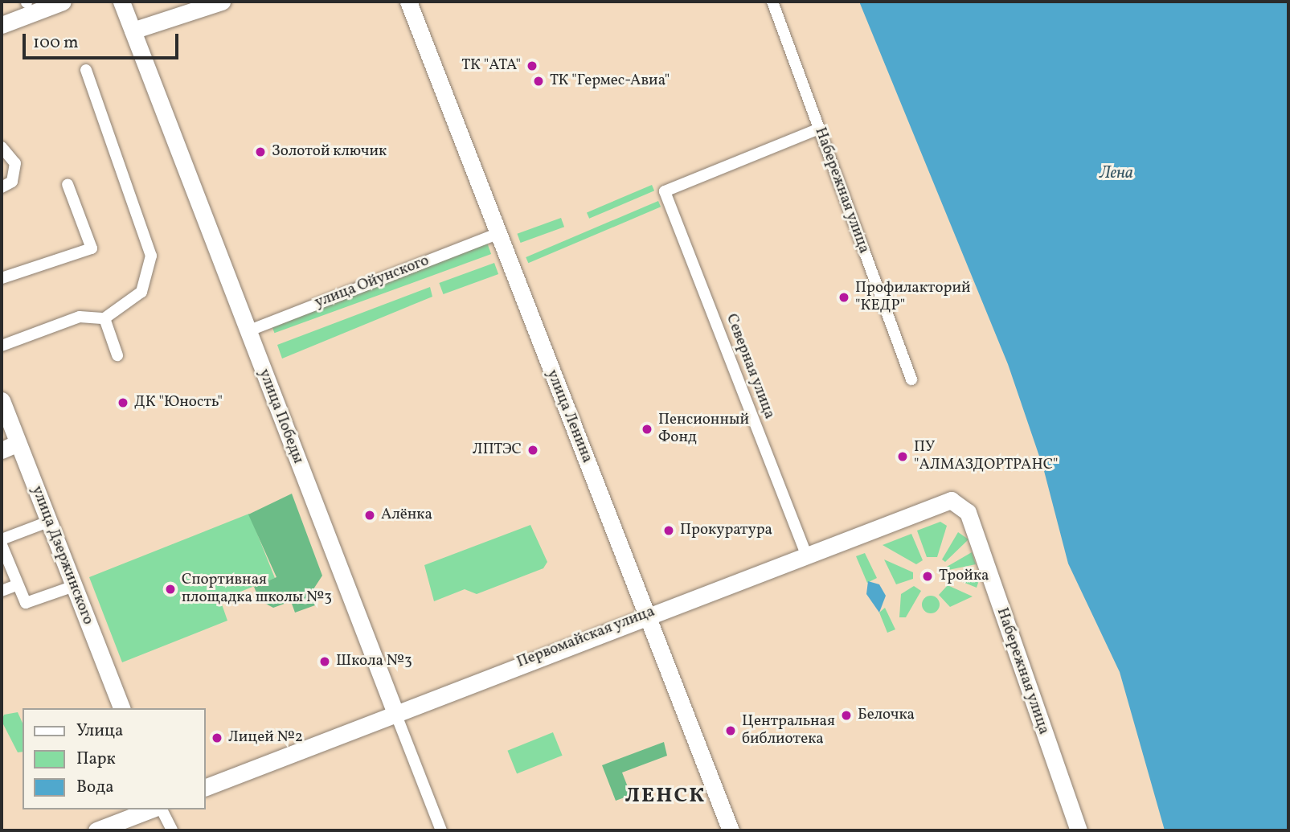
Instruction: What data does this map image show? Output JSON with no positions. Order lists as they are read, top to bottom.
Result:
{
  "streets": {
    "main road": [
      "Набережная улица",
      "улица Победы",
      "улица Ленина",
      "улица Дзержинского",
      "Первомайская улица"
    ],
    "street": ["улица Ойунского", "Северная улица"]
  },
  "crossings": [
    ["Набережная улица", "Северная улица"],
    ["Набережная улица", "Первомайская улица"],
    ["улица Ойунского", "улица Победы"],
    ["улица Ойунского", "улица Ленина"],
    ["Северная улица", "Первомайская улица"],
    ["улица Победы", "Первомайская улица"],
    ["улица Ленина", "Первомайская улица"]
  ],
  "districts": ["ЛЕНСК"],
  "water": ["Лена"],
  "places": [
    "ТК \"АТА\"",
    "ТК \"Гермес-Авиа\"",
    "Золотой ключик",
    "Профилакторий \"КЕДР\"",
    "ДК \"Юность\"",
    "Пенсионный Фонд",
    "ЛПТЭС",
    "ПУ \"АЛМАЗДОРТРАНС\"",
    "Алёнка",
    "Прокуратура",
    "Тройка",
    "Спортивная площадка школы №3",
    "Школа №3",
    "Белочка",
    "Центральная библиотека",
    "Лицей №2"
  ],
  "legend": ["Улица", "Парк", "Вода"],
  "scale_bar": "100 m"
}
